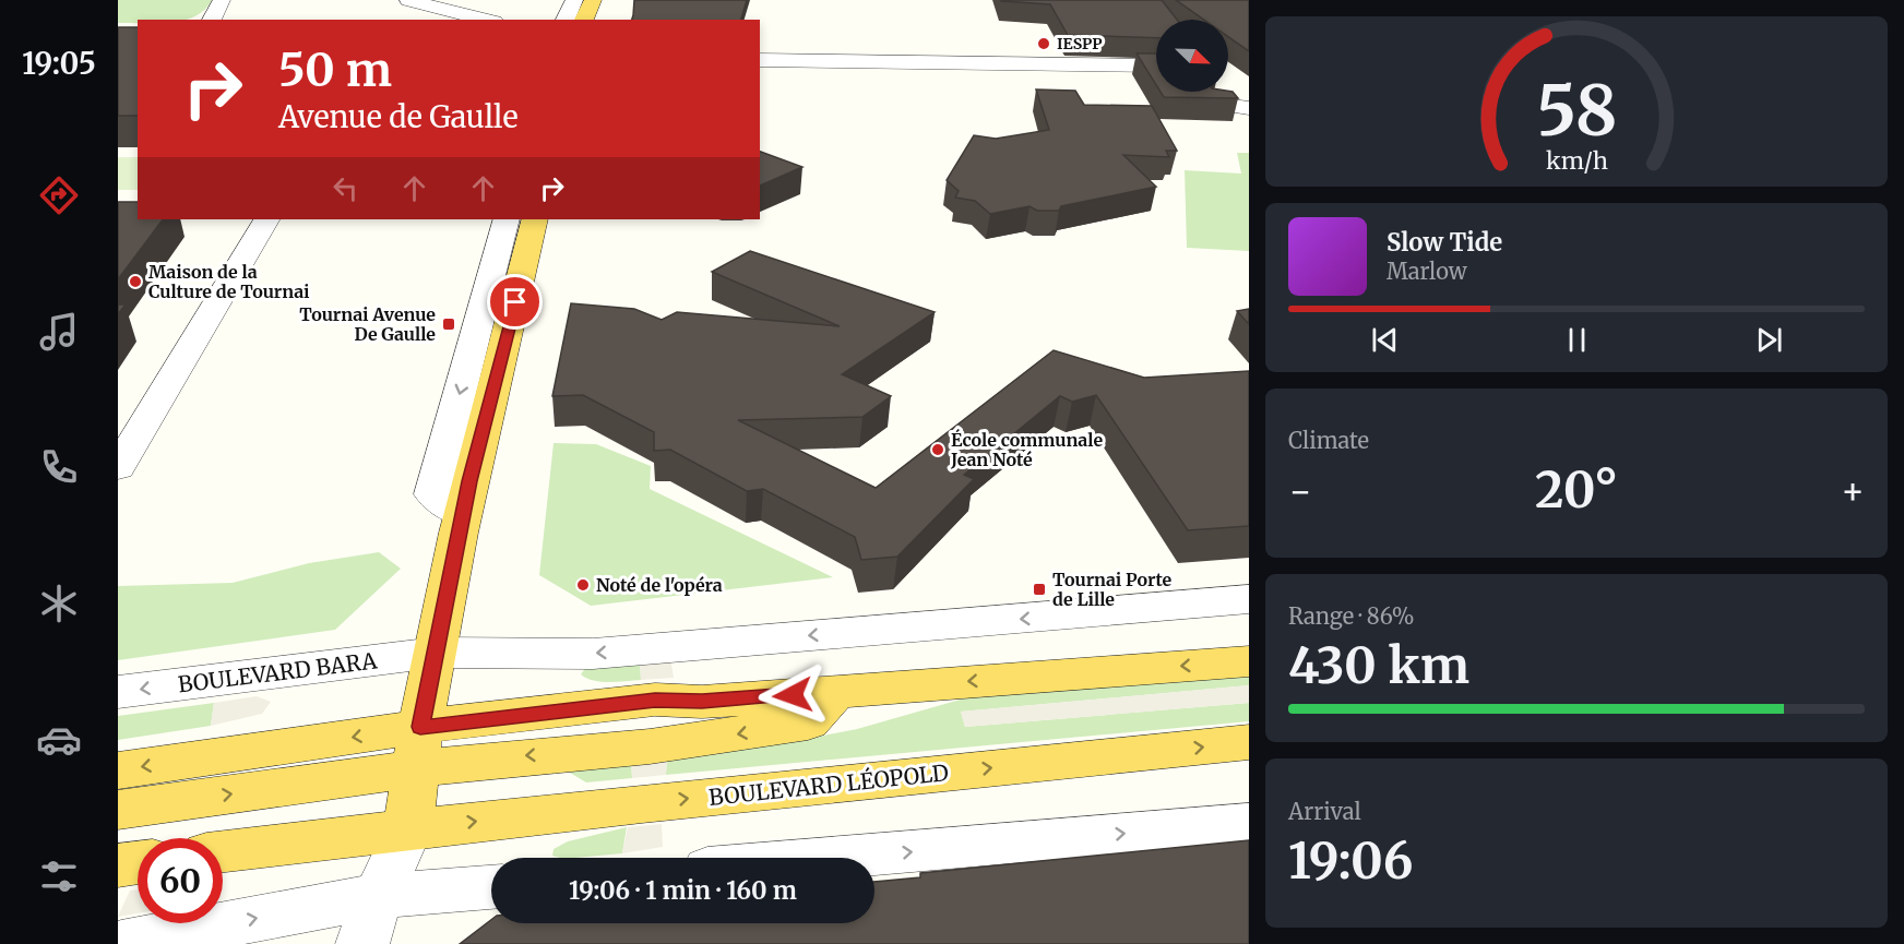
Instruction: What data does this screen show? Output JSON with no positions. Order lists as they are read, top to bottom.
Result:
{
  "streets": {
    "main road": ["BOULEVARD LÉOPOLD"],
    "street": ["BOULEVARD BARA"]
  },
  "places": {
    "other": [
      "IESPP",
      "Maison de la Culture de Tournai",
      "École communale Jean Noté",
      "Noté de l'opéra"
    ],
    "transit": ["Tournai Avenue De Gaulle", "Tournai Porte de Lille"]
  },
  "north": "bottom right",
  "page": {
    "tabs": "19:05",
    "turn": ["50 m", "Avenue de Gaulle"],
    "song": ["Slow Tide", "Marlow"],
    "tile": [
      "Climate",
      ["Range · 86%", "430 km"],
      ["Arrival", "19:06"]
    ],
    "heat": ["−", "20°", "+"],
    "limit": "60",
    "trip": "19:06 · 1 min · 160 m",
    "gauge": ["58", "km/h"]
  }
}
